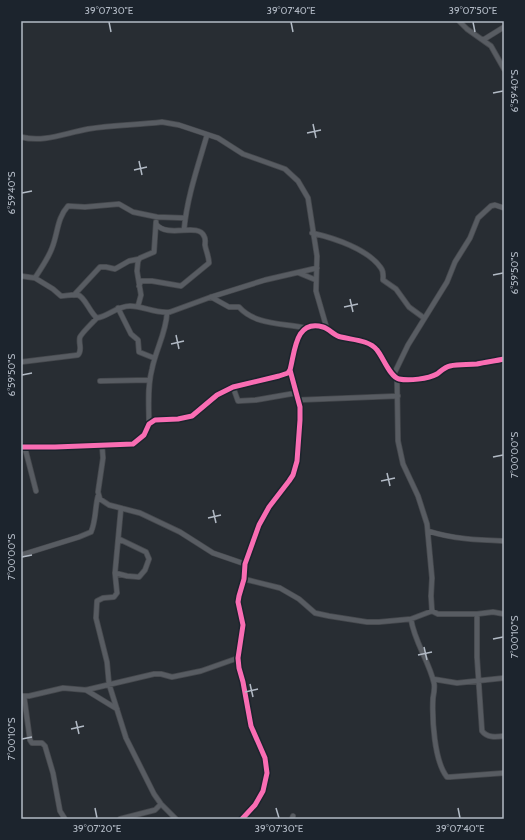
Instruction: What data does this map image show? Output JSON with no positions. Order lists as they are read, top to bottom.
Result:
{
  "coordinates": [
    "39°07'30\"E",
    "39°07'40\"E",
    "39°07'50\"E",
    "6°59'40\"S",
    "6°59'50\"S",
    "7°00'00\"S",
    "7°00'10\"S",
    "39°07'20\"E"
  ]
}
